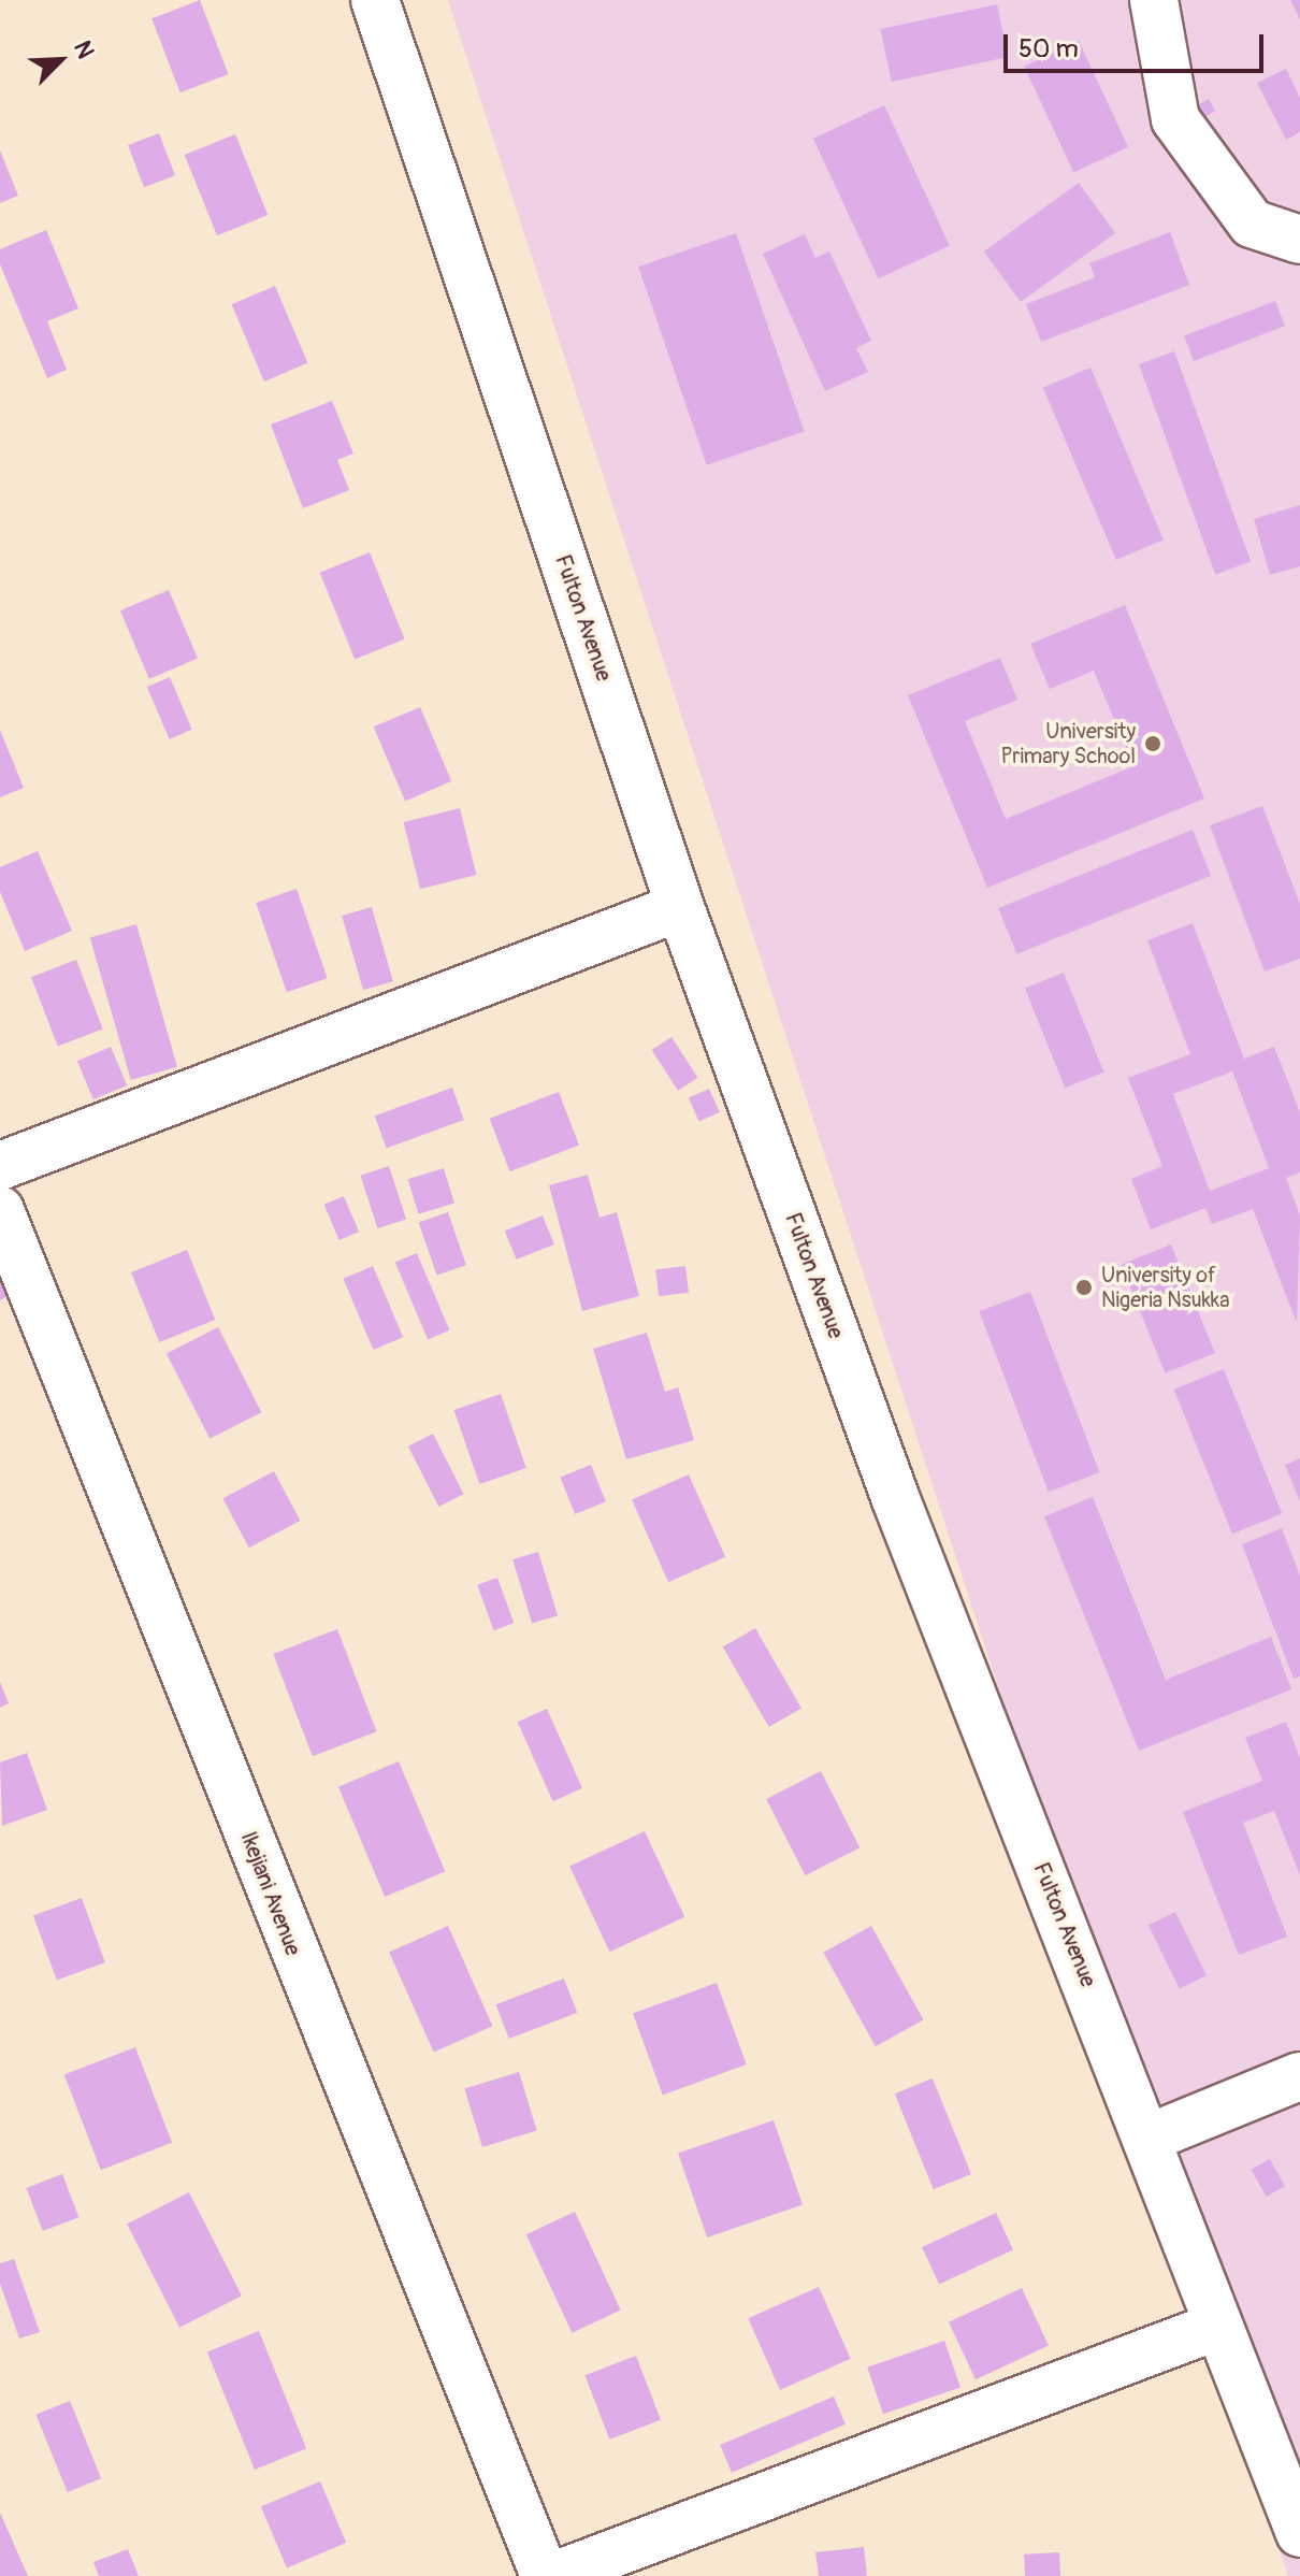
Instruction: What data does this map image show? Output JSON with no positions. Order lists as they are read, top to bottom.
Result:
{
  "streets": {
    "street": ["Fulton Avenue", "Ikejiani Avenue"]
  },
  "places": ["University Primary School", "University of Nigeria Nsukka"],
  "scale_bar": "50 m",
  "north": "top right"
}
